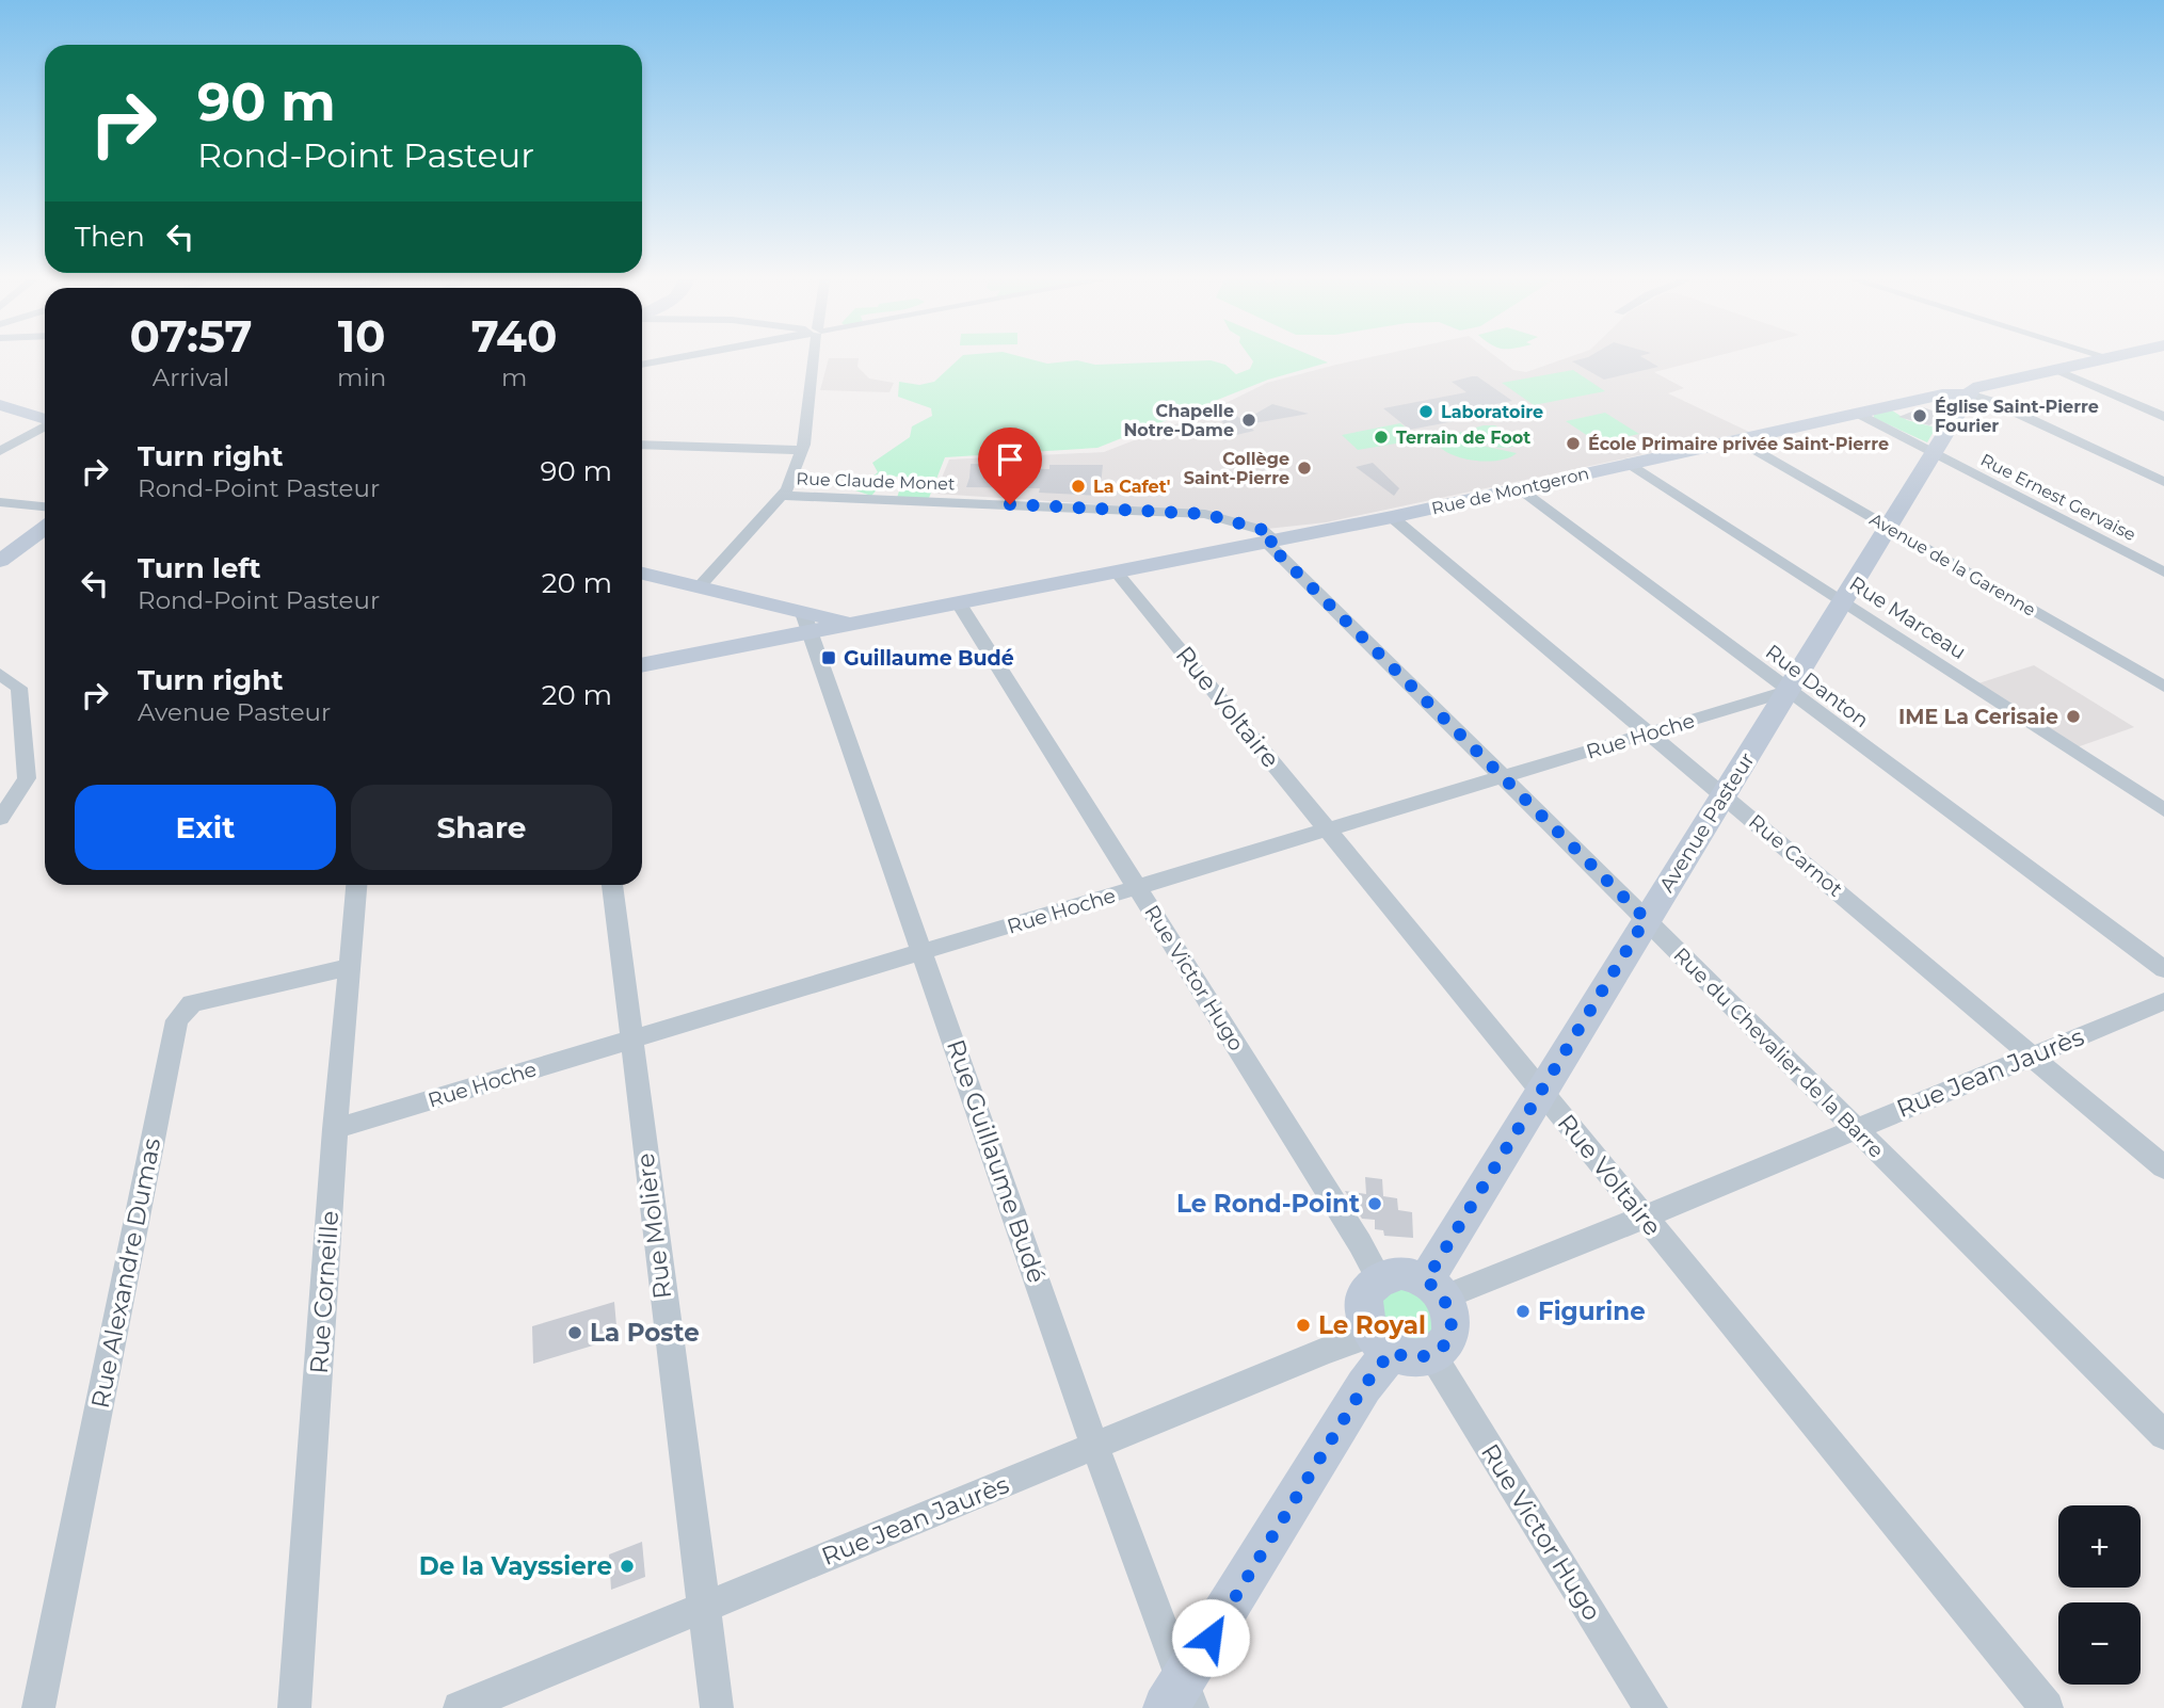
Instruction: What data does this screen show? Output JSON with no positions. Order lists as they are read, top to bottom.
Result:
{
  "streets": {
    "street": [
      "Rue Claude Monet",
      "Rue de Montgeron",
      "Rue Ernest Gervaise",
      "Avenue de la Garenne",
      "Rue Marceau",
      "Rue Danton",
      "Rue Voltaire",
      "Rue Hoche",
      "Avenue Pasteur",
      "Rue Carnot",
      "Rue Victor Hugo",
      "Rue du Chevalier de la Barre",
      "Rue Jean Jaurès",
      "Rue Guillaume Budé",
      "Rue Molière",
      "Rue Alexandre Dumas",
      "Rue Corneille"
    ]
  },
  "crossings": [
    ["Rue Claude Monet", "Rue de Montgeron"],
    ["Rue Claude Monet", "Rue du Chevalier de la Barre"],
    ["Rue de Montgeron", "Rue Ernest Gervaise"],
    ["Rue de Montgeron", "Avenue de la Garenne"],
    ["Rue de Montgeron", "Rue Marceau"],
    ["Rue de Montgeron", "Rue Danton"],
    ["Rue de Montgeron", "Rue Voltaire"],
    ["Rue de Montgeron", "Avenue Pasteur"],
    ["Rue de Montgeron", "Rue Carnot"],
    ["Rue de Montgeron", "Rue Victor Hugo"],
    ["Rue de Montgeron", "Rue du Chevalier de la Barre"],
    ["Rue de Montgeron", "Rue Guillaume Budé"],
    ["Rue Ernest Gervaise", "Avenue Pasteur"],
    ["Avenue de la Garenne", "Avenue Pasteur"],
    ["Rue Marceau", "Avenue Pasteur"],
    ["Rue Danton", "Rue Hoche"],
    ["Rue Danton", "Avenue Pasteur"],
    ["Rue Voltaire", "Rue Hoche"],
    ["Rue Voltaire", "Avenue Pasteur"],
    ["Rue Voltaire", "Rue Jean Jaurès"],
    ["Rue Hoche", "Avenue Pasteur"],
    ["Rue Hoche", "Rue Carnot"],
    ["Rue Hoche", "Rue Victor Hugo"],
    ["Rue Hoche", "Rue du Chevalier de la Barre"],
    ["Rue Hoche", "Rue Guillaume Budé"],
    ["Rue Hoche", "Rue Molière"],
    ["Rue Hoche", "Rue Corneille"],
    ["Avenue Pasteur", "Rue Carnot"],
    ["Avenue Pasteur", "Rue Victor Hugo"],
    ["Avenue Pasteur", "Rue du Chevalier de la Barre"],
    ["Avenue Pasteur", "Rue Jean Jaurès"],
    ["Rue Carnot", "Rue Jean Jaurès"],
    ["Rue Victor Hugo", "Rue Jean Jaurès"],
    ["Rue du Chevalier de la Barre", "Rue Jean Jaurès"],
    ["Rue Jean Jaurès", "Rue Guillaume Budé"],
    ["Rue Jean Jaurès", "Rue Molière"],
    ["Rue Alexandre Dumas", "Rue Corneille"]
  ],
  "places": {
    "other": [
      "Laboratoire",
      "Église Saint-Pierre Fourier",
      "Chapelle Notre-Dame",
      "Terrain de Foot",
      "École Primaire privée Saint-Pierre",
      "Collège Saint-Pierre",
      "La Cafet'",
      "IME La Cerisaie",
      "Le Rond-Point",
      "Figurine",
      "Le Royal",
      "La Poste",
      "De la Vayssiere"
    ],
    "transit": ["Guillaume Budé"]
  },
  "page": {
    "turn": ["90 m", "Rond-Point Pasteur"],
    "then": "Then",
    "eta": [
      "07:57",
      "Arrival",
      "10",
      "min",
      "740",
      "m"
    ],
    "list": [
      {
        "name": "Turn right",
        "note": "Rond-Point Pasteur",
        "value": "90 m"
      },
      {
        "name": "Turn left",
        "note": "Rond-Point Pasteur",
        "value": "20 m"
      },
      {
        "name": "Turn right",
        "note": "Avenue Pasteur",
        "value": "20 m"
      }
    ],
    "buttons": ["Exit", "Share"],
    "map_buttons": ["+", "−"]
  }
}
